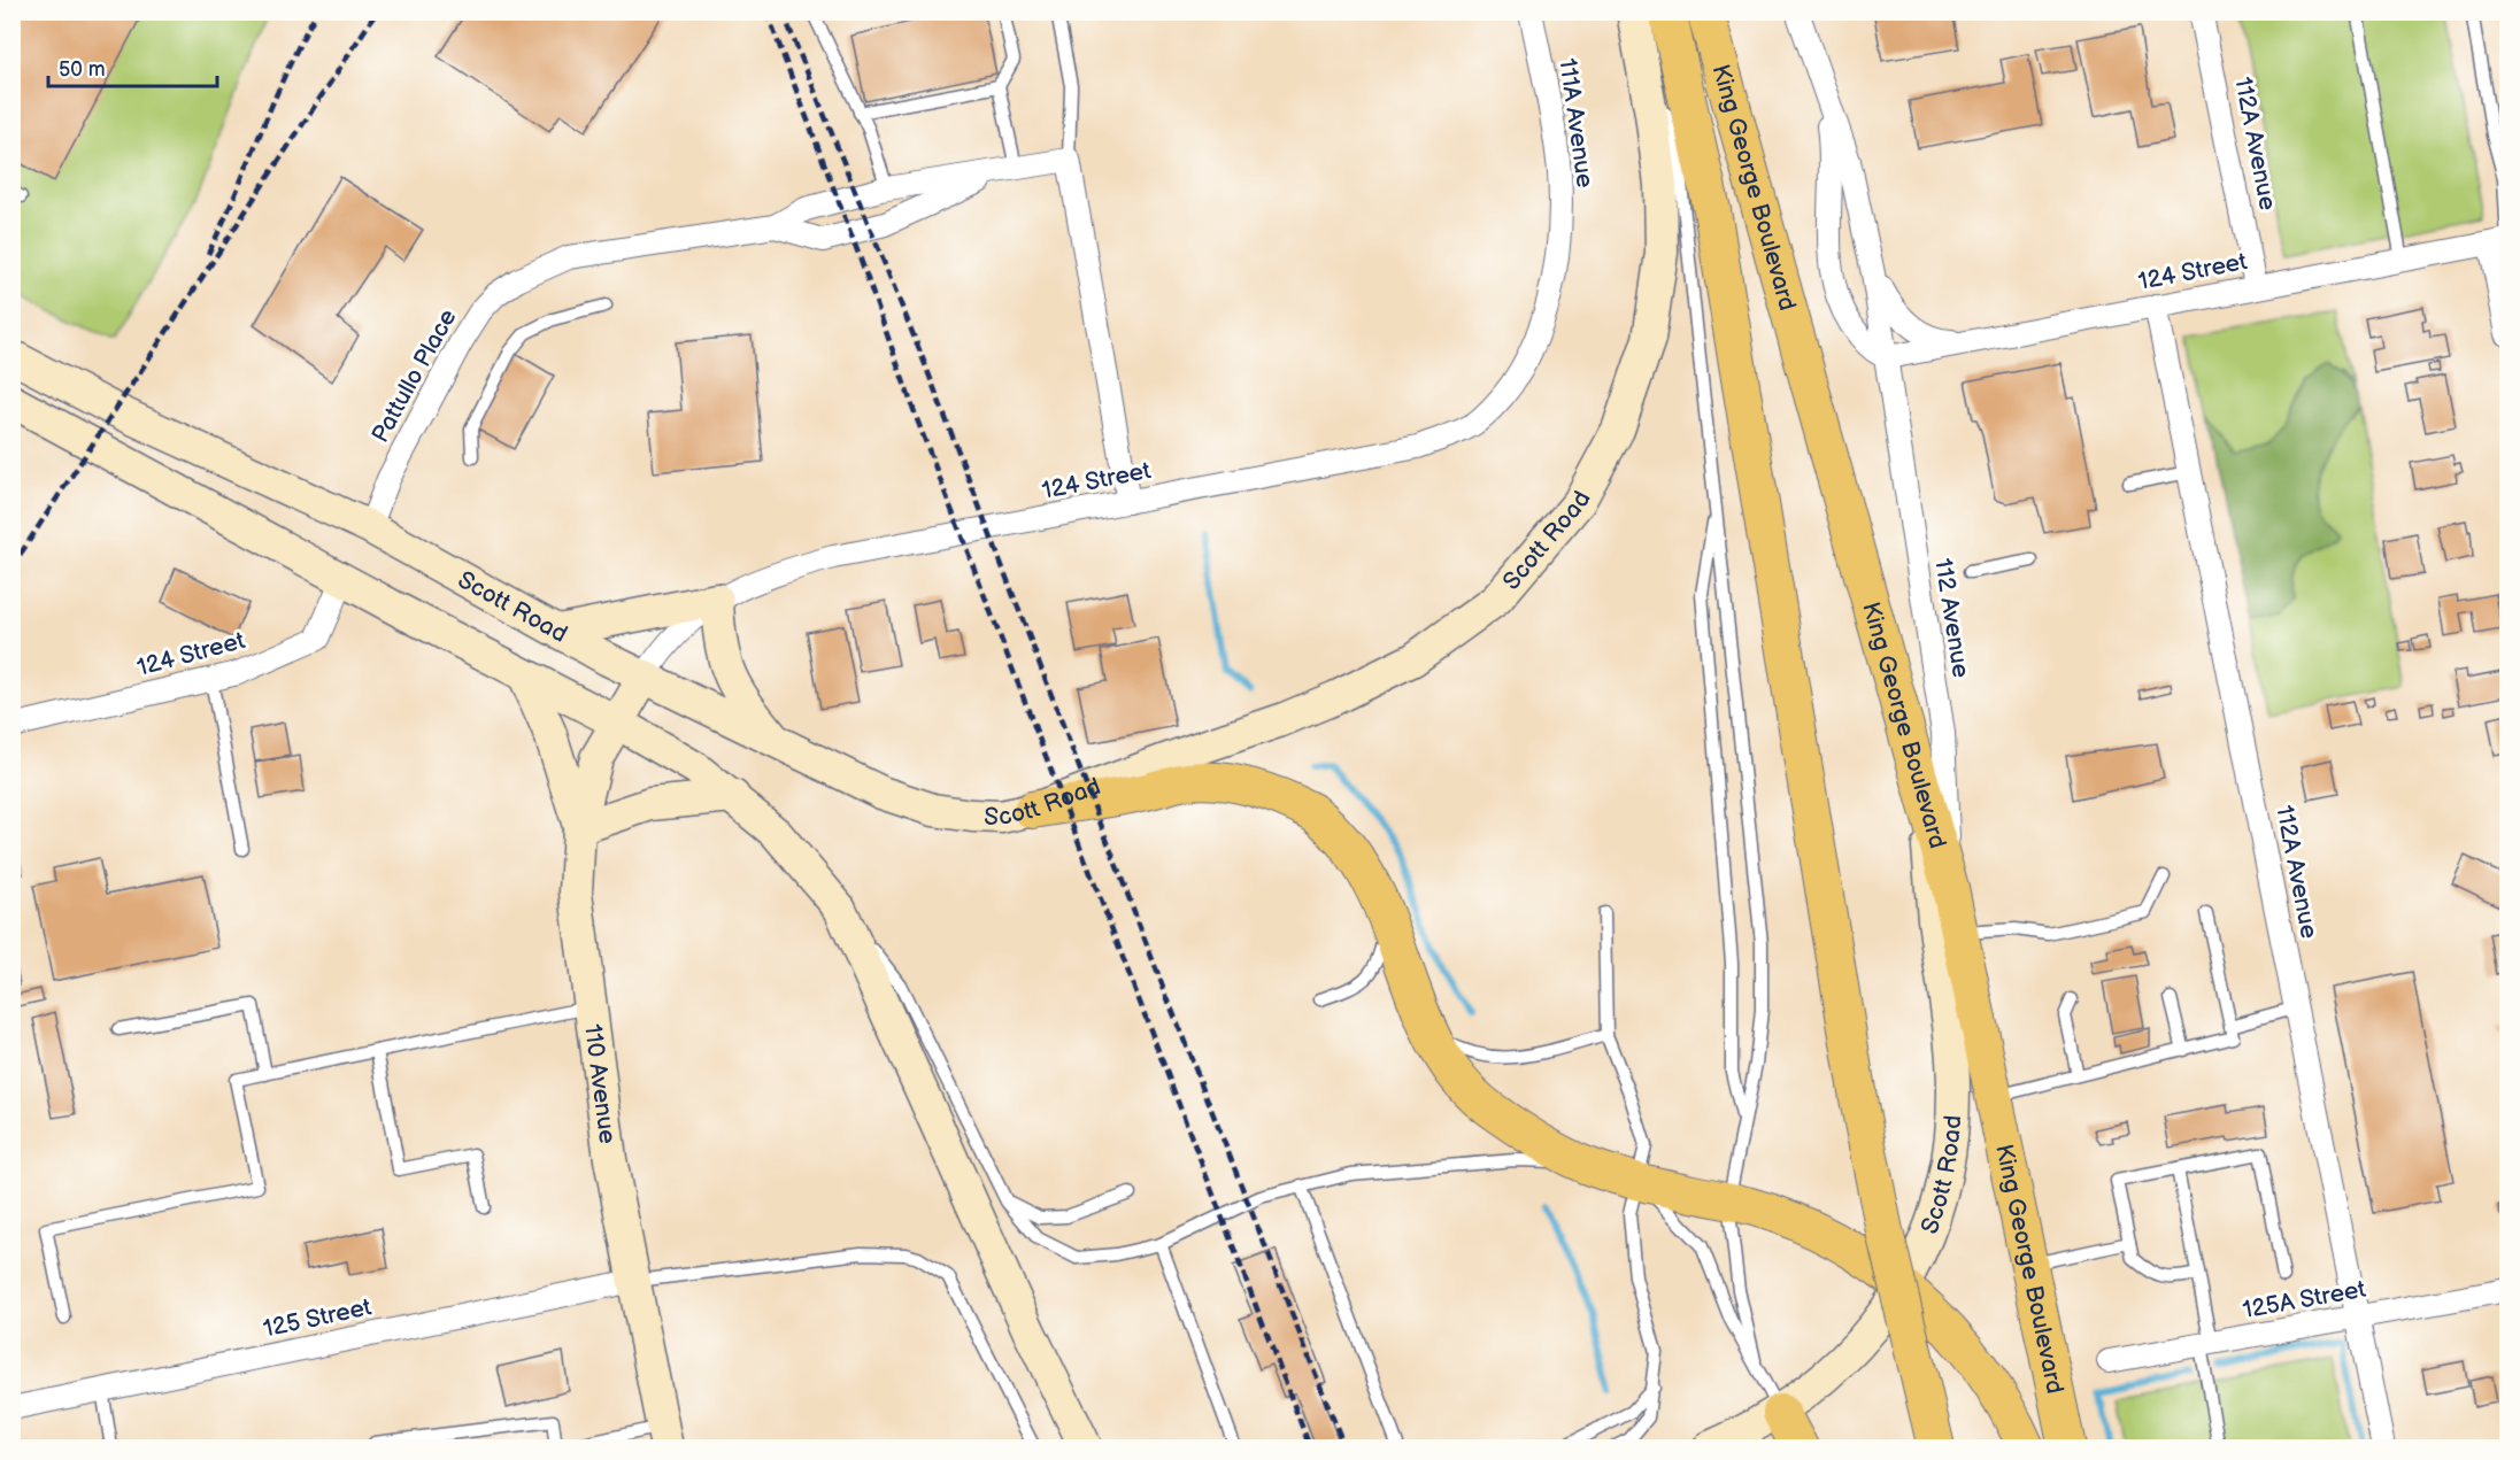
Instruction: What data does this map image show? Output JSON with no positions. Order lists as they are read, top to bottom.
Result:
{
  "streets": {
    "main road": ["King George Boulevard", "Scott Road", "110 Avenue"],
    "street": [
      "111A Avenue",
      "112A Avenue",
      "124 Street",
      "Pattullo Place",
      "112 Avenue",
      "125A Street",
      "125 Street"
    ]
  },
  "crossings": [
    ["111A Avenue", "124 Street"],
    ["112A Avenue", "124 Street"],
    ["112A Avenue", "125A Street"],
    ["King George Boulevard", "Scott Road"],
    ["King George Boulevard", "112 Avenue"],
    ["124 Street", "Scott Road"],
    ["124 Street", "112 Avenue"],
    ["124 Street", "110 Avenue"],
    ["Pattullo Place", "Scott Road"],
    ["Scott Road", "110 Avenue"],
    ["110 Avenue", "125 Street"]
  ],
  "scale_bar": "50 m"
}
